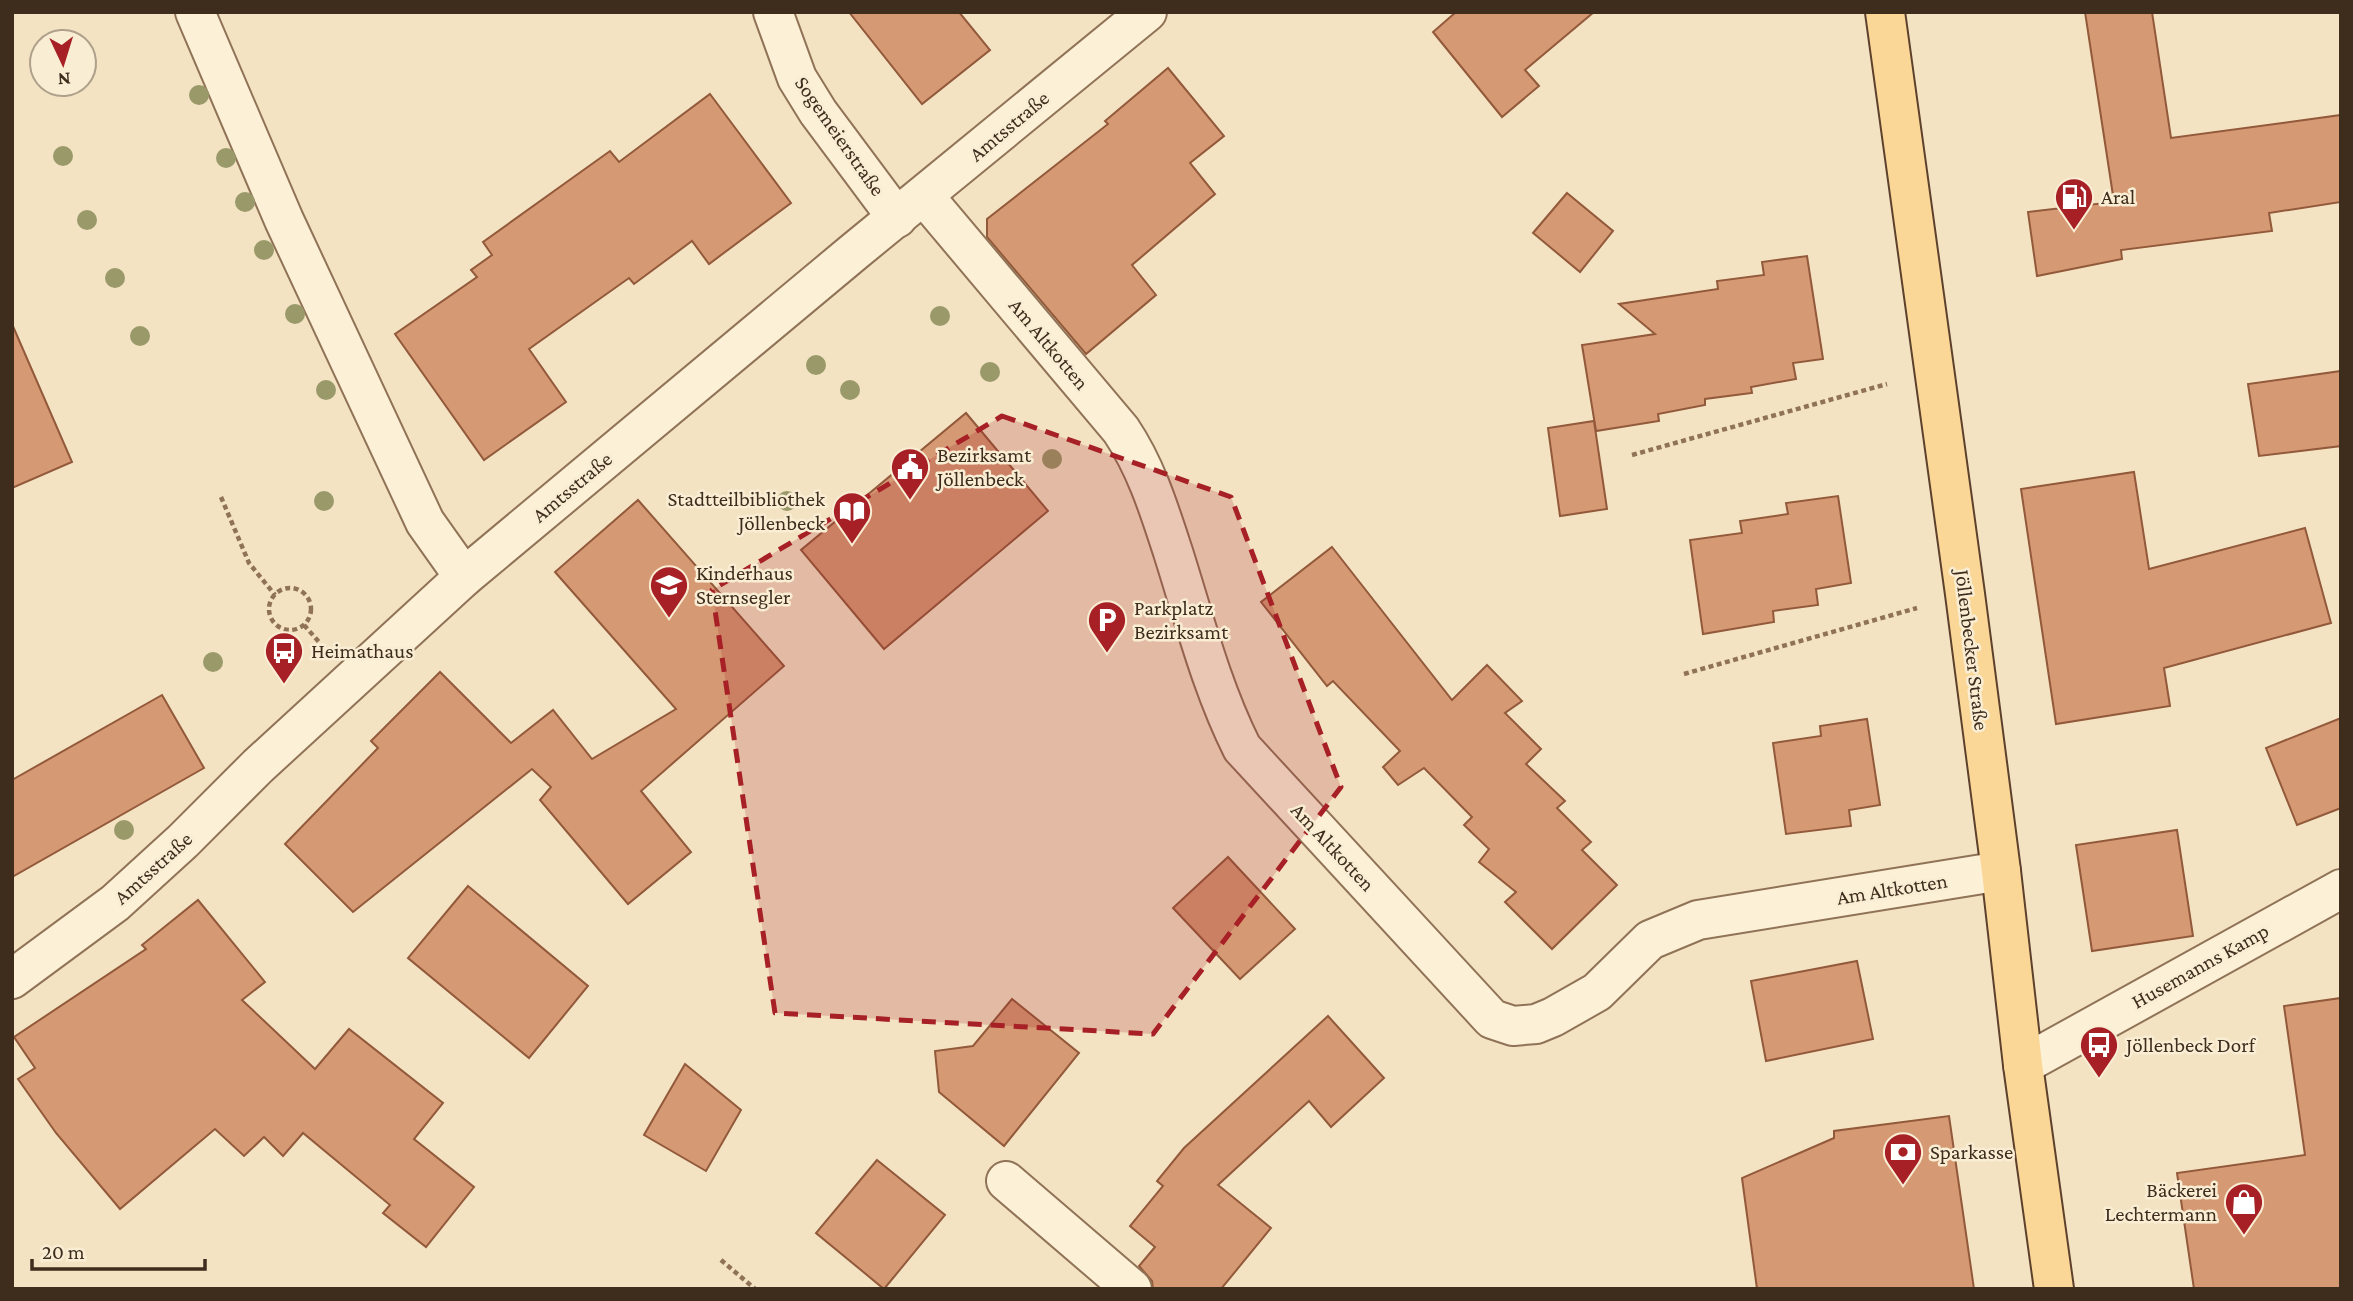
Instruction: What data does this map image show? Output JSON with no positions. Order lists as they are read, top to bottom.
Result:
{
  "streets": {
    "main road": ["Jöllenbecker Straße"],
    "street": [
      "Amtsstraße",
      "Sogemeierstraße",
      "Am Altkotten",
      "Husemanns Kamp"
    ]
  },
  "crossings": [
    ["Amtsstraße", "Sogemeierstraße"],
    ["Amtsstraße", "Am Altkotten"],
    ["Sogemeierstraße", "Am Altkotten"],
    ["Am Altkotten", "Jöllenbecker Straße"],
    ["Jöllenbecker Straße", "Husemanns Kamp"]
  ],
  "places": {
    "fuel station": ["Aral"],
    "public building": ["Bezirksamt Jöllenbeck"],
    "library": ["Stadtteilbibliothek Jöllenbeck"],
    "school or university": ["Kinderhaus Sternsegler"],
    "parking": ["Parkplatz Bezirksamt"],
    "bus stop": ["Heimathaus", "Jöllenbeck Dorf"],
    "bank": ["Sparkasse"],
    "shop": ["Bäckerei Lechtermann"]
  },
  "scale_bar": "20 m",
  "north": "bottom"
}
